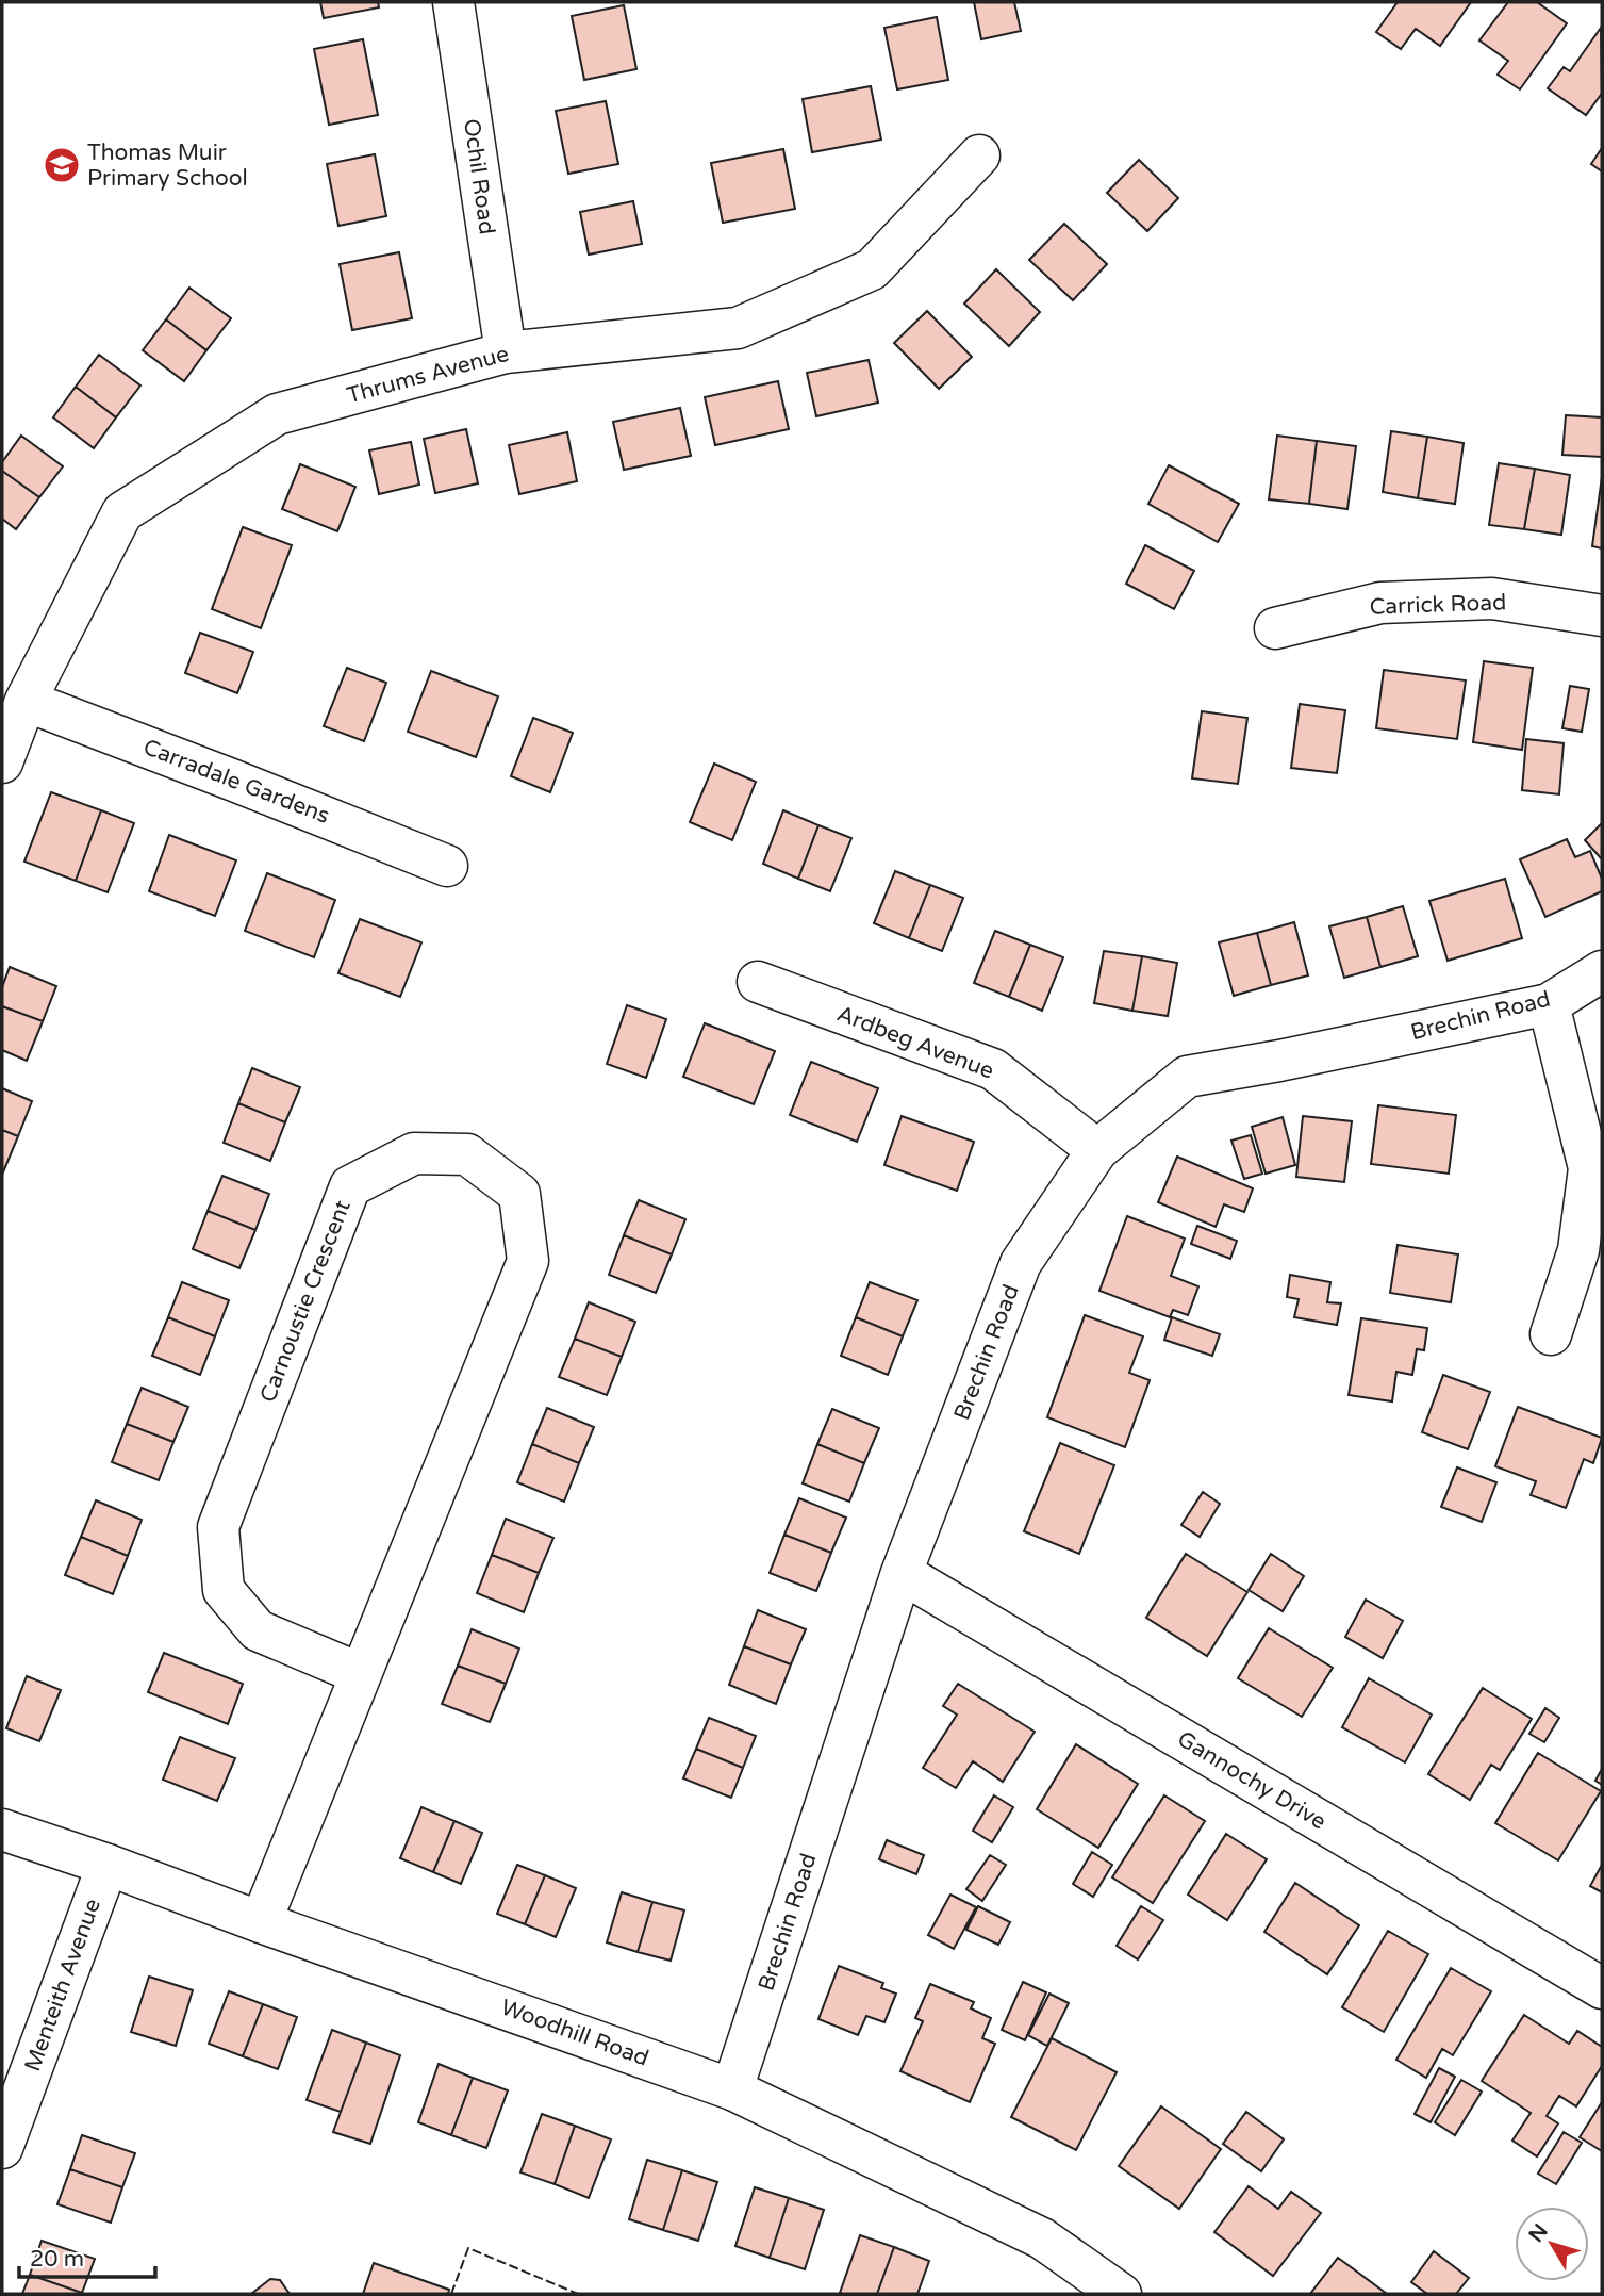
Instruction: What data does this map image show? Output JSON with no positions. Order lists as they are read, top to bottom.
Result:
{
  "streets": {
    "street": [
      "Ochil Road",
      "Thrums Avenue",
      "Carrick Road",
      "Carradale Gardens",
      "Brechin Road",
      "Ardbeg Avenue",
      "Carnoustie Crescent",
      "Gannochy Drive",
      "Menteith Avenue",
      "Woodhill Road"
    ]
  },
  "crossings": [
    ["Ochil Road", "Thrums Avenue"],
    ["Thrums Avenue", "Carradale Gardens"],
    ["Brechin Road", "Ardbeg Avenue"],
    ["Brechin Road", "Gannochy Drive"],
    ["Brechin Road", "Woodhill Road"],
    ["Carnoustie Crescent", "Woodhill Road"],
    ["Menteith Avenue", "Woodhill Road"]
  ],
  "places": {
    "school or university": ["Thomas Muir Primary School"]
  },
  "scale_bar": "20 m",
  "north": "top left"
}
